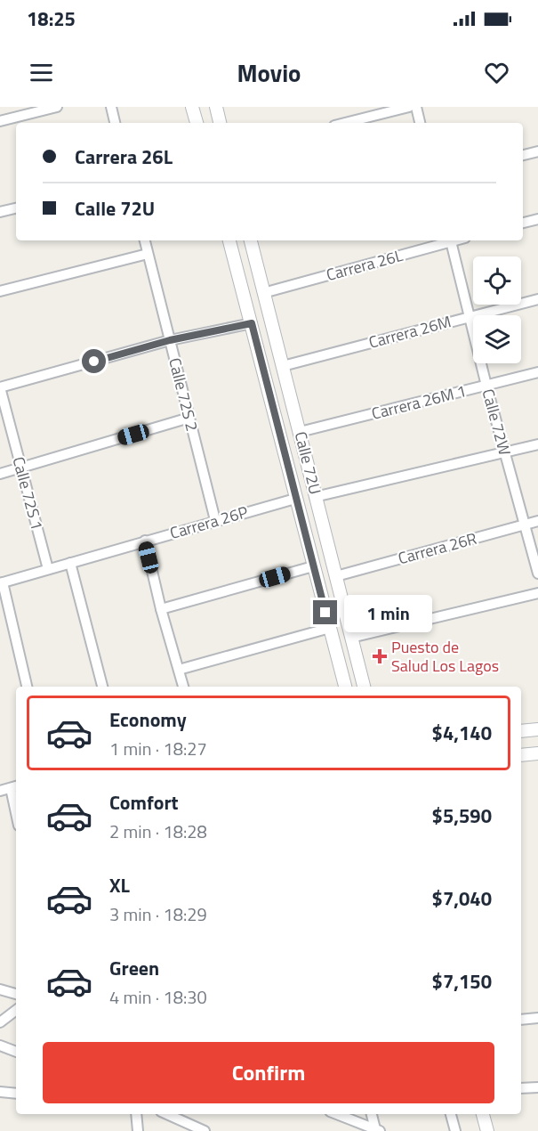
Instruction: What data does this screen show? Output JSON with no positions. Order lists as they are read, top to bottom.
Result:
{
  "streets": {
    "street": [
      "Carrera 26L",
      "Carrera 26M",
      "Calle 72S 2",
      "Carrera 26M 1",
      "Calle 72W",
      "Calle 72U",
      "Calle 72S 1",
      "Carrera 26P",
      "Carrera 26R"
    ]
  },
  "crossings": [
    ["Carrera 26L", "Calle 72U"],
    ["Carrera 26M", "Calle 72W"],
    ["Carrera 26M", "Calle 72U"],
    ["Calle 72S 2", "Carrera 26P"],
    ["Carrera 26M 1", "Calle 72W"],
    ["Carrera 26M 1", "Calle 72U"],
    ["Calle 72W", "Carrera 26R"],
    ["Calle 72U", "Carrera 26P"],
    ["Calle 72U", "Carrera 26R"],
    ["Calle 72S 1", "Carrera 26P"]
  ],
  "places": {
    "health": ["Puesto de Salud Los Lagos"]
  },
  "page": {
    "status": "18:25",
    "header": "Movio",
    "banner": ["Carrera 26L", "Calle 72U"],
    "bubble": "1 min",
    "list": [
      {
        "name": "Economy",
        "note": "1 min · 18:27",
        "value": "$4,140"
      },
      {
        "name": "Comfort",
        "note": "2 min · 18:28",
        "value": "$5,590"
      },
      {
        "name": "XL",
        "note": "3 min · 18:29",
        "value": "$7,040"
      },
      {
        "name": "Green",
        "note": "4 min · 18:30",
        "value": "$7,150"
      }
    ],
    "buttons": "Confirm"
  }
}
